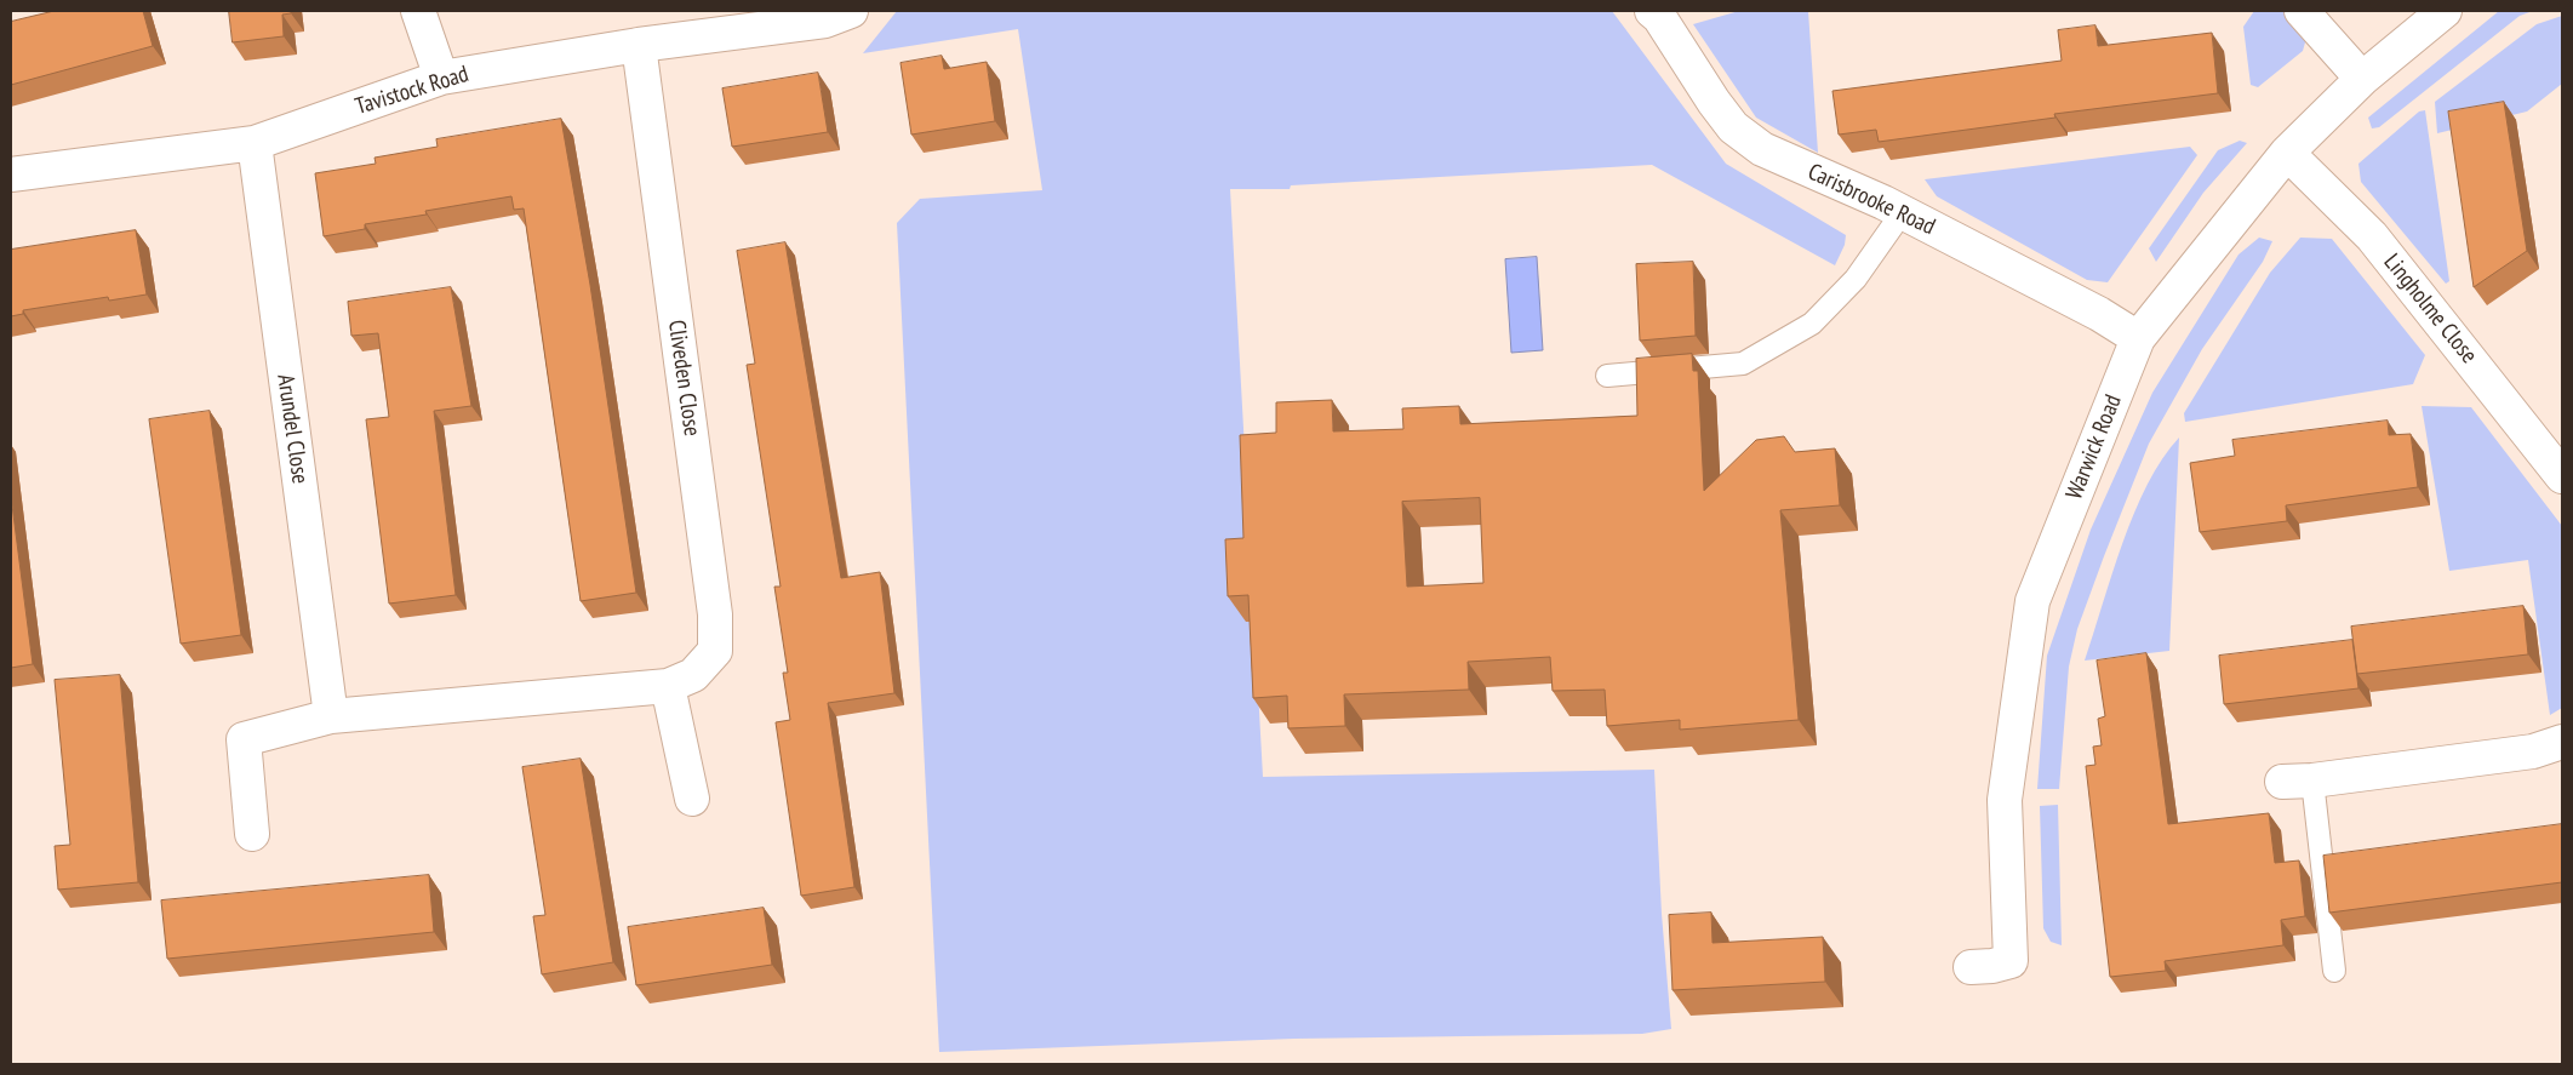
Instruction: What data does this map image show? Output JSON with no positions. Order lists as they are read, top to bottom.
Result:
{
  "streets": {
    "street": [
      "Tavistock Road",
      "Carisbrooke Road",
      "Lingholme Close",
      "Cliveden Close",
      "Arundel Close",
      "Warwick Road"
    ]
  },
  "crossings": [
    ["Tavistock Road", "Cliveden Close"],
    ["Tavistock Road", "Arundel Close"],
    ["Carisbrooke Road", "Warwick Road"],
    ["Lingholme Close", "Warwick Road"],
    ["Cliveden Close", "Arundel Close"]
  ]
}
